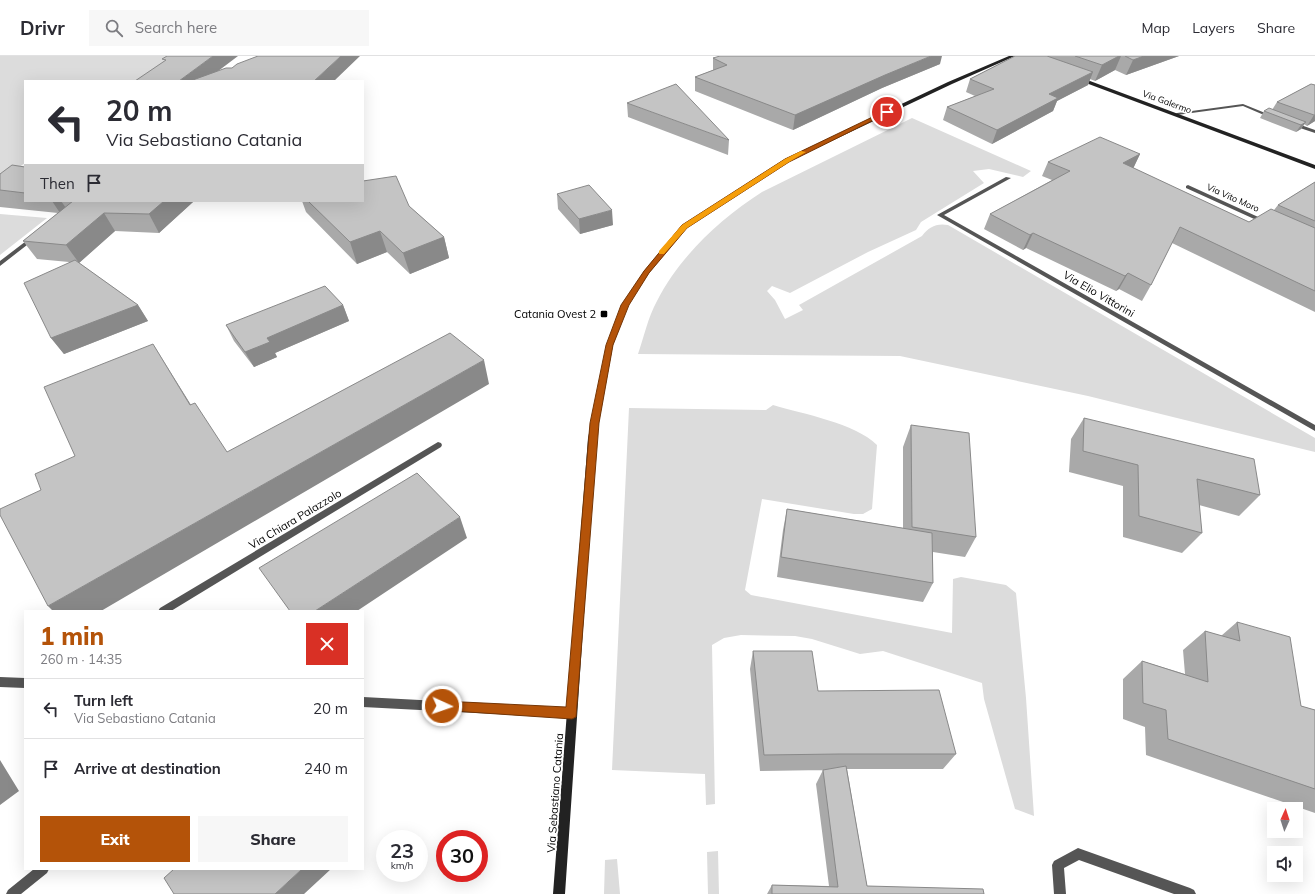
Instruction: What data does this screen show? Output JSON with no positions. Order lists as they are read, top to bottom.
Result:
{
  "streets": {
    "main road": ["Via Galermo", "Via Sebastiano Catania"],
    "street": ["Via Vito Moro", "Via Elio Vittorini", "Via Chiara Palazzolo"]
  },
  "places": {
    "transit": ["Catania Ovest 2"]
  },
  "north": "top",
  "page": {
    "header": "Drivr",
    "search": "Search here",
    "nav": ["Map", "Layers", "Share"],
    "turn": ["20 m", "Via Sebastiano Catania"],
    "then": "Then",
    "heading": ["1 min", "260 m · 14:35"],
    "list": [
      {
        "name": "Turn left",
        "note": "Via Sebastiano Catania",
        "value": "20 m"
      },
      {
        "name": "Arrive at destination",
        "value": "240 m"
      }
    ],
    "buttons": ["Exit", "Share"],
    "speed": "23 km/h",
    "limit": "30"
  }
}
